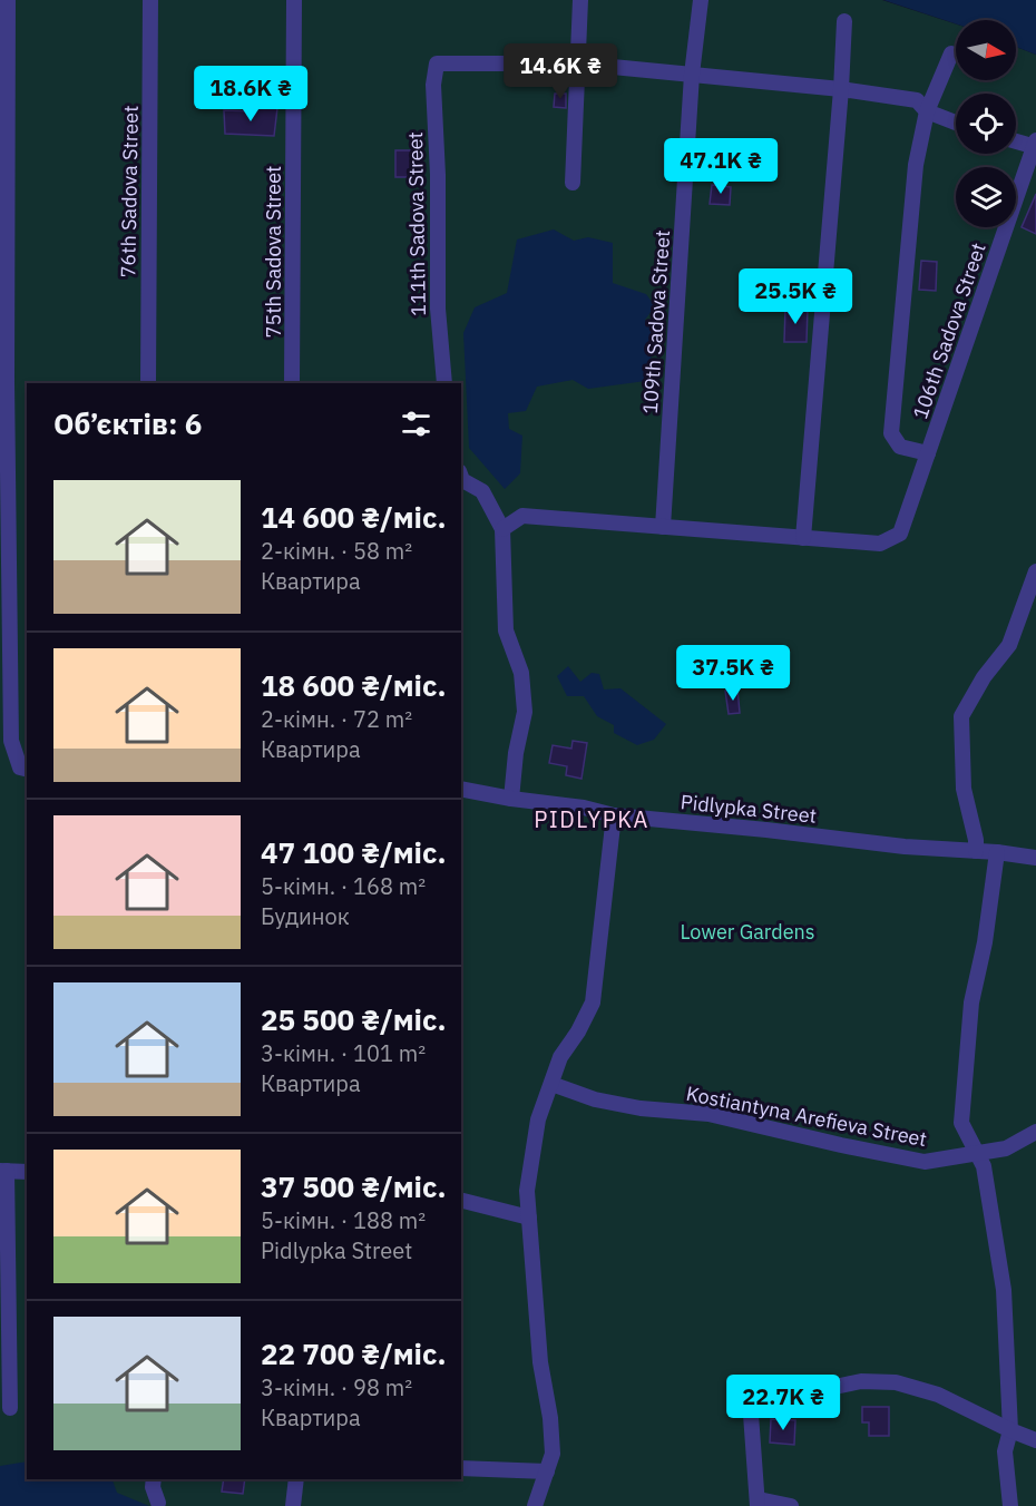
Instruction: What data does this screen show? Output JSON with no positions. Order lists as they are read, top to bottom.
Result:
{
  "streets": {
    "street": [
      "76th Sadova Street",
      "111th Sadova Street",
      "75th Sadova Street",
      "109th Sadova Street",
      "106th Sadova Street",
      "Pidlypka Street",
      "Kostiantyna Arefieva Street"
    ]
  },
  "districts": ["PIDLYPKA"],
  "parks": ["Lower Gardens"],
  "north": "right",
  "page": {
    "price": [
      "14.6K ₴",
      "18.6K ₴",
      "47.1K ₴",
      "25.5K ₴",
      "37.5K ₴",
      "22.7K ₴"
    ],
    "heading": "Об’єктів: 6",
    "list": [
      {
        "name": "14 600 ₴/міс.",
        "note": "2-кімн. · 58 m² · Квартира"
      },
      {
        "name": "18 600 ₴/міс.",
        "note": "2-кімн. · 72 m² · Квартира"
      },
      {
        "name": "47 100 ₴/міс.",
        "note": "5-кімн. · 168 m² · Будинок"
      },
      {
        "name": "25 500 ₴/міс.",
        "note": "3-кімн. · 101 m² · Квартира"
      },
      {
        "name": "37 500 ₴/міс.",
        "note": "5-кімн. · 188 m² · Pidlypka Street"
      },
      {
        "name": "22 700 ₴/міс.",
        "note": "3-кімн. · 98 m² · Квартира"
      }
    ]
  }
}
